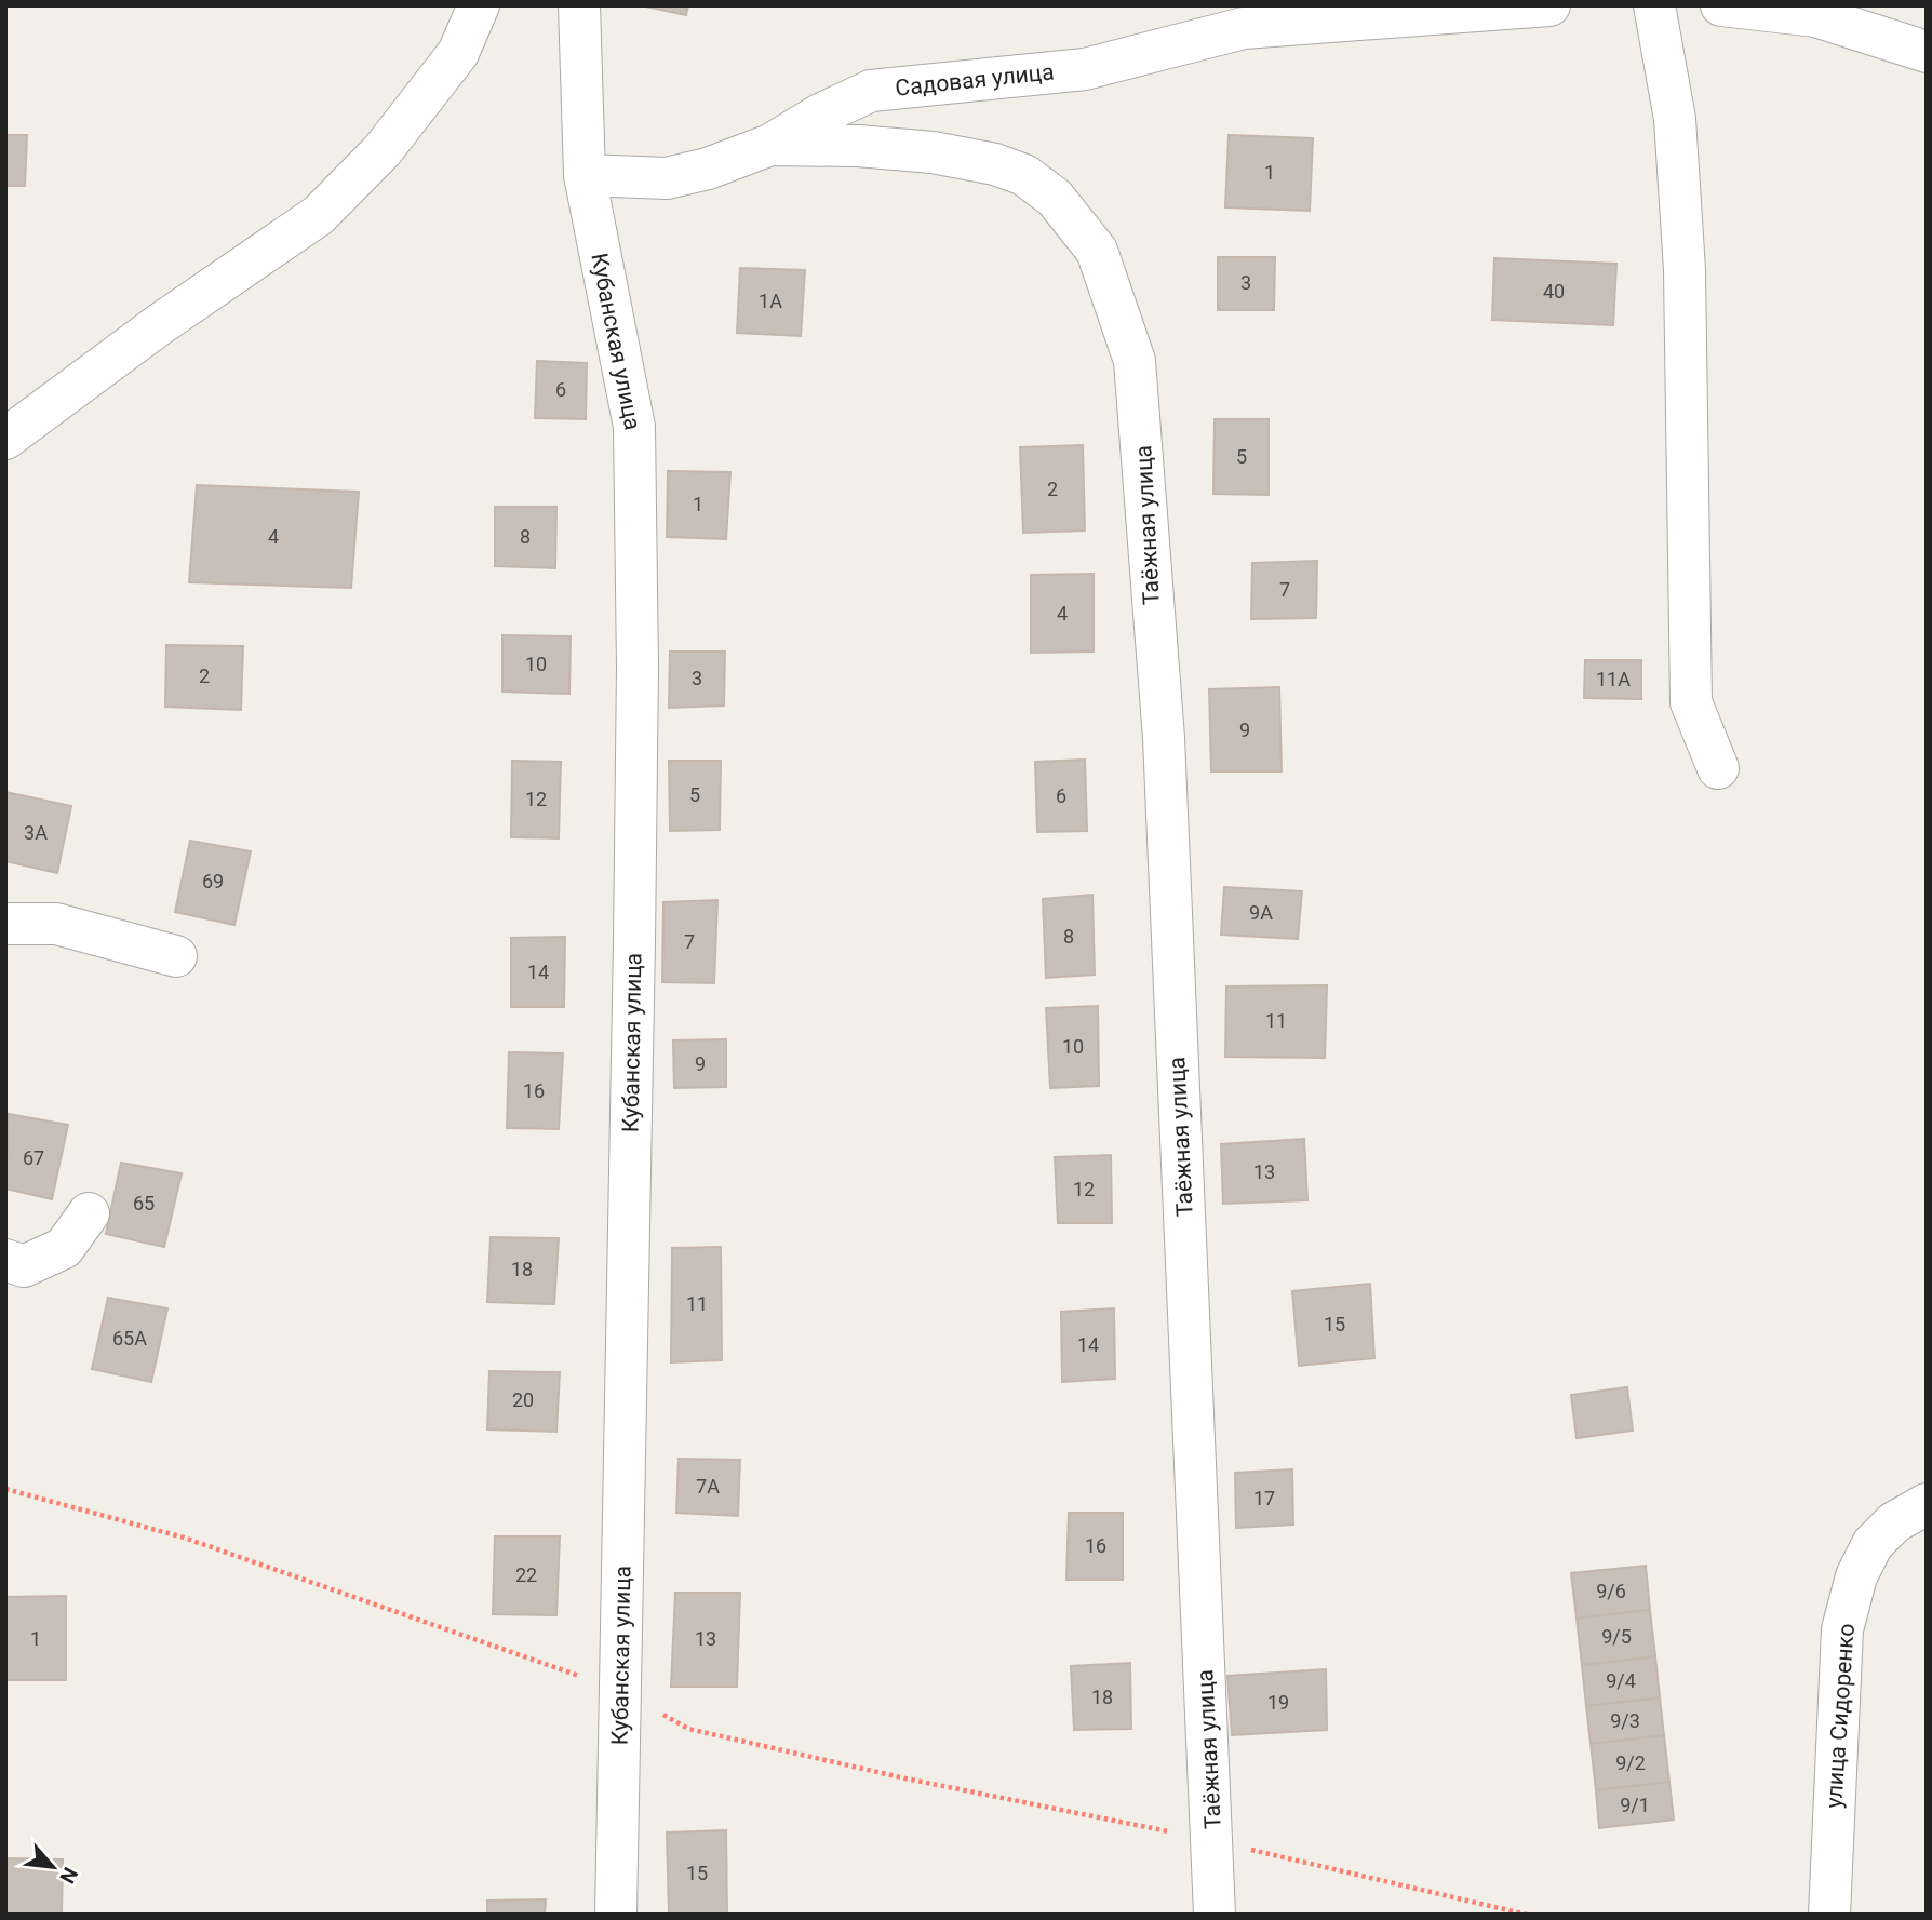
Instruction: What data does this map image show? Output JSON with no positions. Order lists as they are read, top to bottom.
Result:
{
  "streets": {
    "street": [
      "Садовая улица",
      "Кубанская улица",
      "Таёжная улица",
      "улица Сидоренко"
    ]
  },
  "crossings": [
    ["Садовая улица", "Кубанская улица"],
    ["Садовая улица", "Таёжная улица"]
  ],
  "house_numbers": [
    "1",
    "3",
    "40",
    "1А",
    "6",
    "5",
    "2",
    "1",
    "4",
    "8",
    "7",
    "4",
    "10",
    "2",
    "3",
    "11А",
    "9",
    "5",
    "6",
    "12",
    "3А",
    "69",
    "9А",
    "8",
    "7",
    "14",
    "11",
    "10",
    "9",
    "16",
    "67",
    "13",
    "12",
    "65",
    "18",
    "11",
    "15",
    "65А",
    "14",
    "20",
    "7А",
    "17",
    "16",
    "22",
    "9/6",
    "9/5",
    "1",
    "13",
    "9/4",
    "18",
    "19",
    "9/3",
    "9/2",
    "9/1",
    "15"
  ],
  "north": "bottom right"
}
